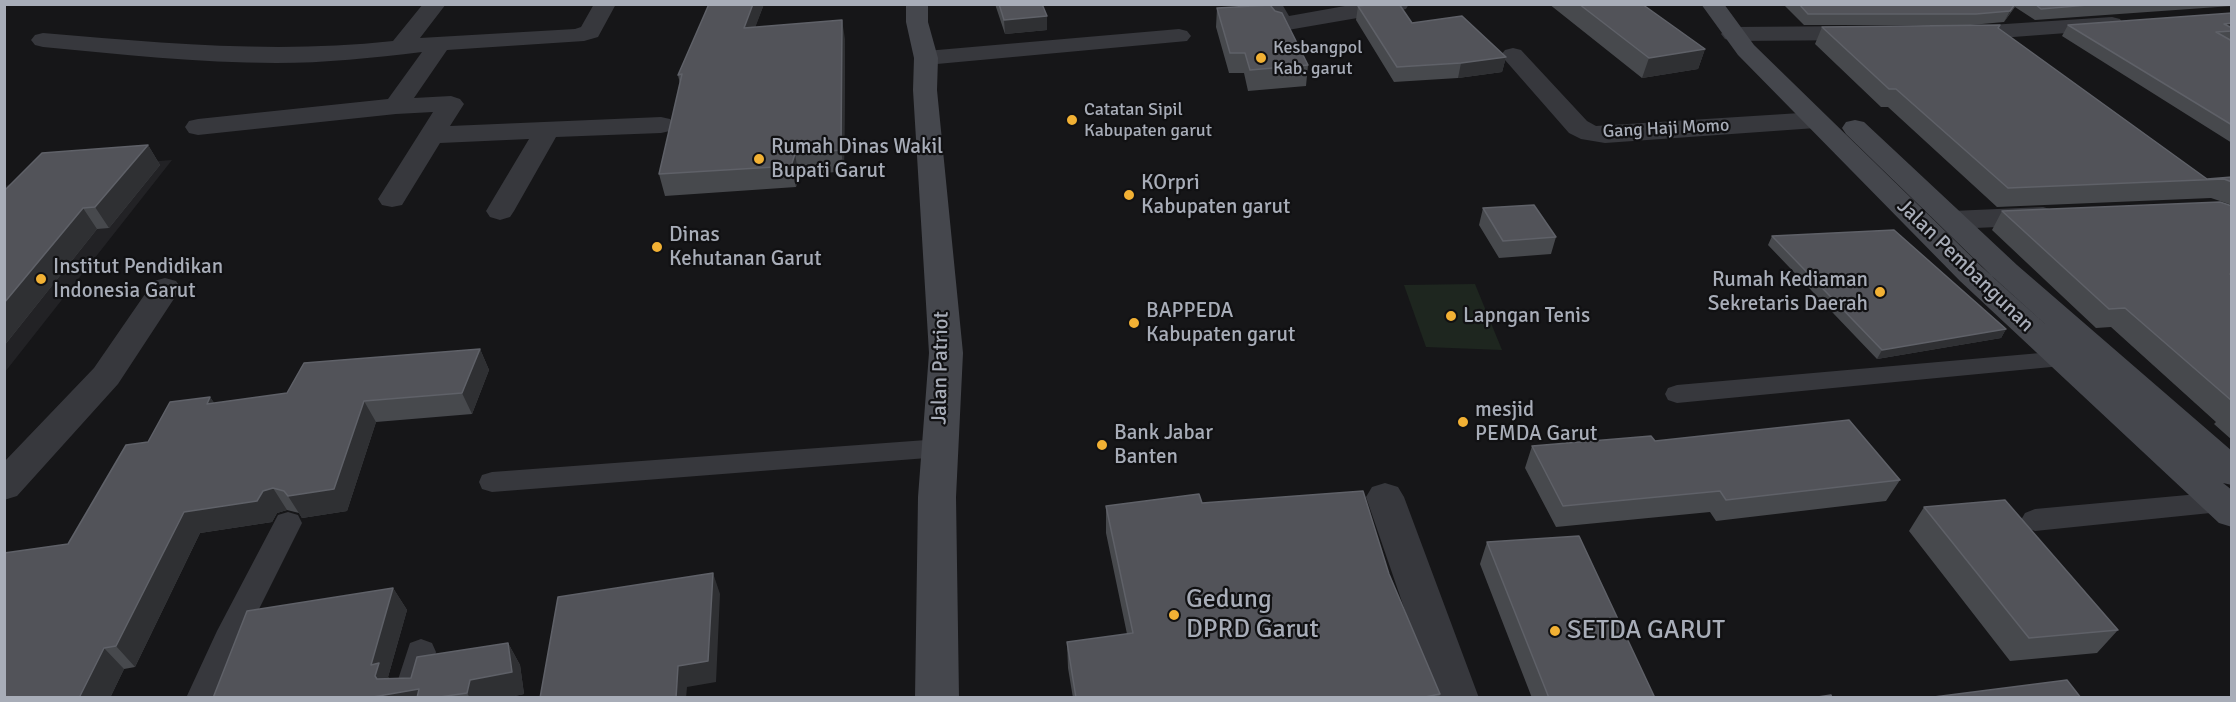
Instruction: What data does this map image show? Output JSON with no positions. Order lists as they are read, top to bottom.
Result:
{
  "streets": {
    "main road": ["Jalan Pembangunan", "Jalan Patriot"],
    "street": ["Gang Haji Momo"]
  },
  "crossings": [
    ["Gang Haji Momo", "Jalan Pembangunan"]
  ],
  "places": [
    "Kesbangpol Kab. garut",
    "Catatan Sipil Kabupaten garut",
    "Rumah Dinas Wakil Bupati Garut",
    "KOrpri Kabupaten garut",
    "Dinas Kehutanan Garut",
    "Institut Pendidikan Indonesia Garut",
    "Rumah Kediaman Sekretaris Daerah",
    "Lapngan Tenis",
    "BAPPEDA Kabupaten garut",
    "mesjid PEMDA Garut",
    "Bank Jabar Banten",
    "Gedung DPRD Garut",
    "SETDA GARUT"
  ]
}
